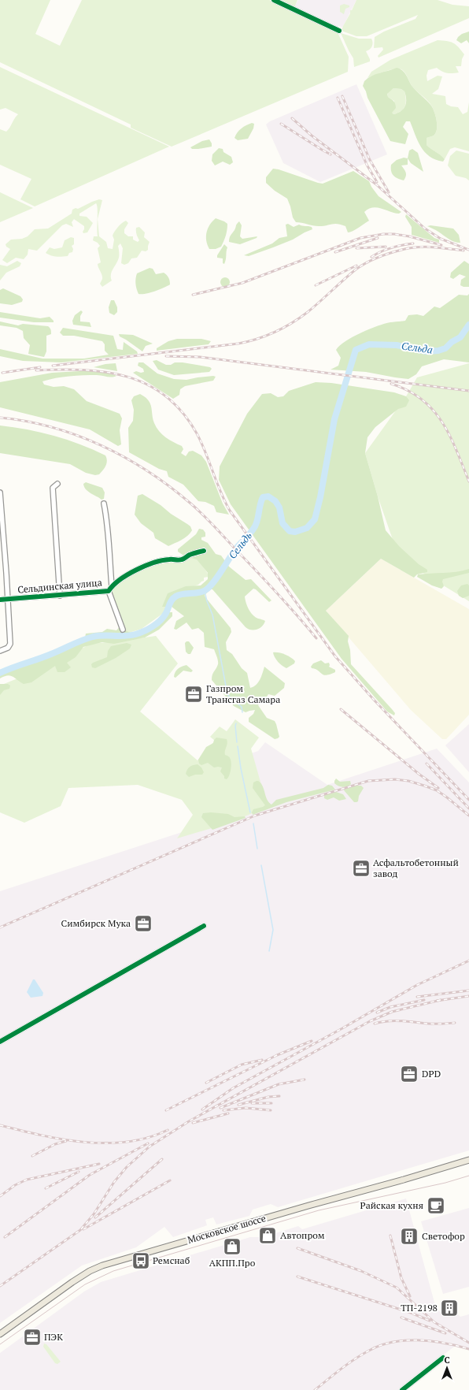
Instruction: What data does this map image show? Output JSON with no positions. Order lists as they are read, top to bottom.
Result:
{
  "streets": {
    "main road": ["Московское шоссе"],
    "street": ["Сельдинская улица"]
  },
  "water": ["Сельда", "Сельдь"],
  "places": {
    "office": [
      "Газпром Трансгаз Самара",
      "Асфальтобетонный завод",
      "Симбирск Мука",
      "DPD",
      "ПЭК"
    ],
    "cafe": ["Райская кухня"],
    "shop": ["Автопром", "АКПП.Про"],
    "building": ["Светофор", "ТП-2198"],
    "bus stop": ["Ремснаб"]
  },
  "north": "top"
}
